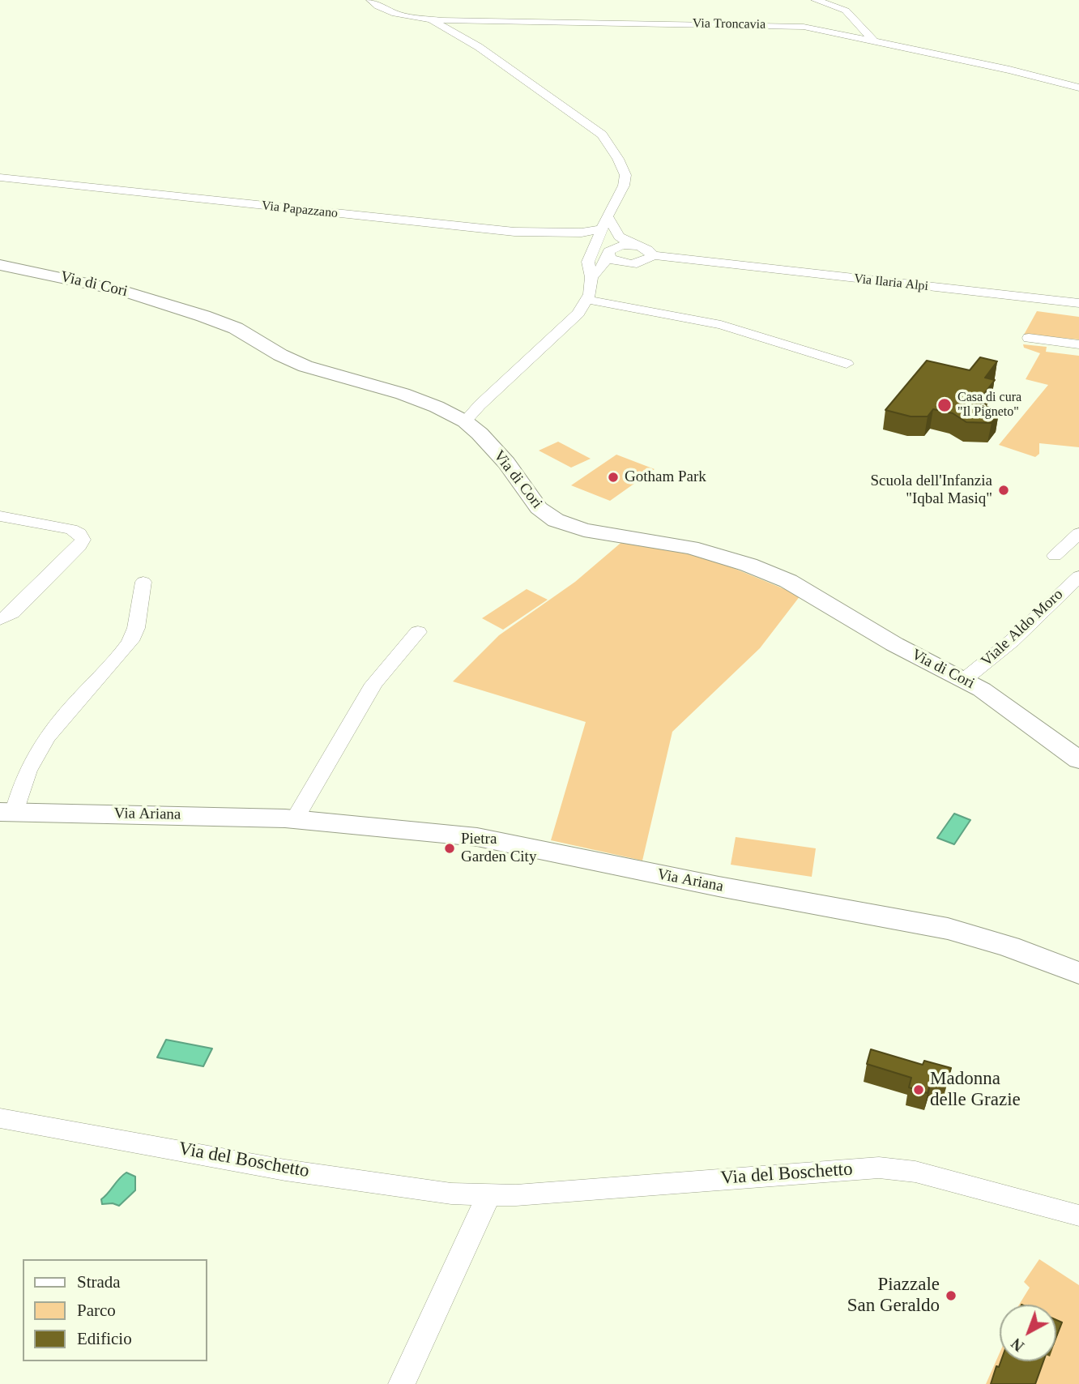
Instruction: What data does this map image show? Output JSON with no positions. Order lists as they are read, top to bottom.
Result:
{
  "streets": {
    "main road": ["Via di Cori", "Via Ariana"],
    "street": [
      "Via Troncavia",
      "Via Papazzano",
      "Via Ilaria Alpi",
      "Viale Aldo Moro",
      "Via del Boschetto"
    ]
  },
  "crossings": [
    ["Via di Cori", "Viale Aldo Moro"]
  ],
  "places": [
    "Casa di cura \"Il Pigneto\"",
    "Gotham Park",
    "Scuola dell'Infanzia \"Iqbal Masiq\"",
    "Pietra Garden City",
    "Madonna delle Grazie",
    "Piazzale San Geraldo"
  ],
  "legend": ["Strada", "Parco", "Edificio"],
  "north": "bottom left"
}
